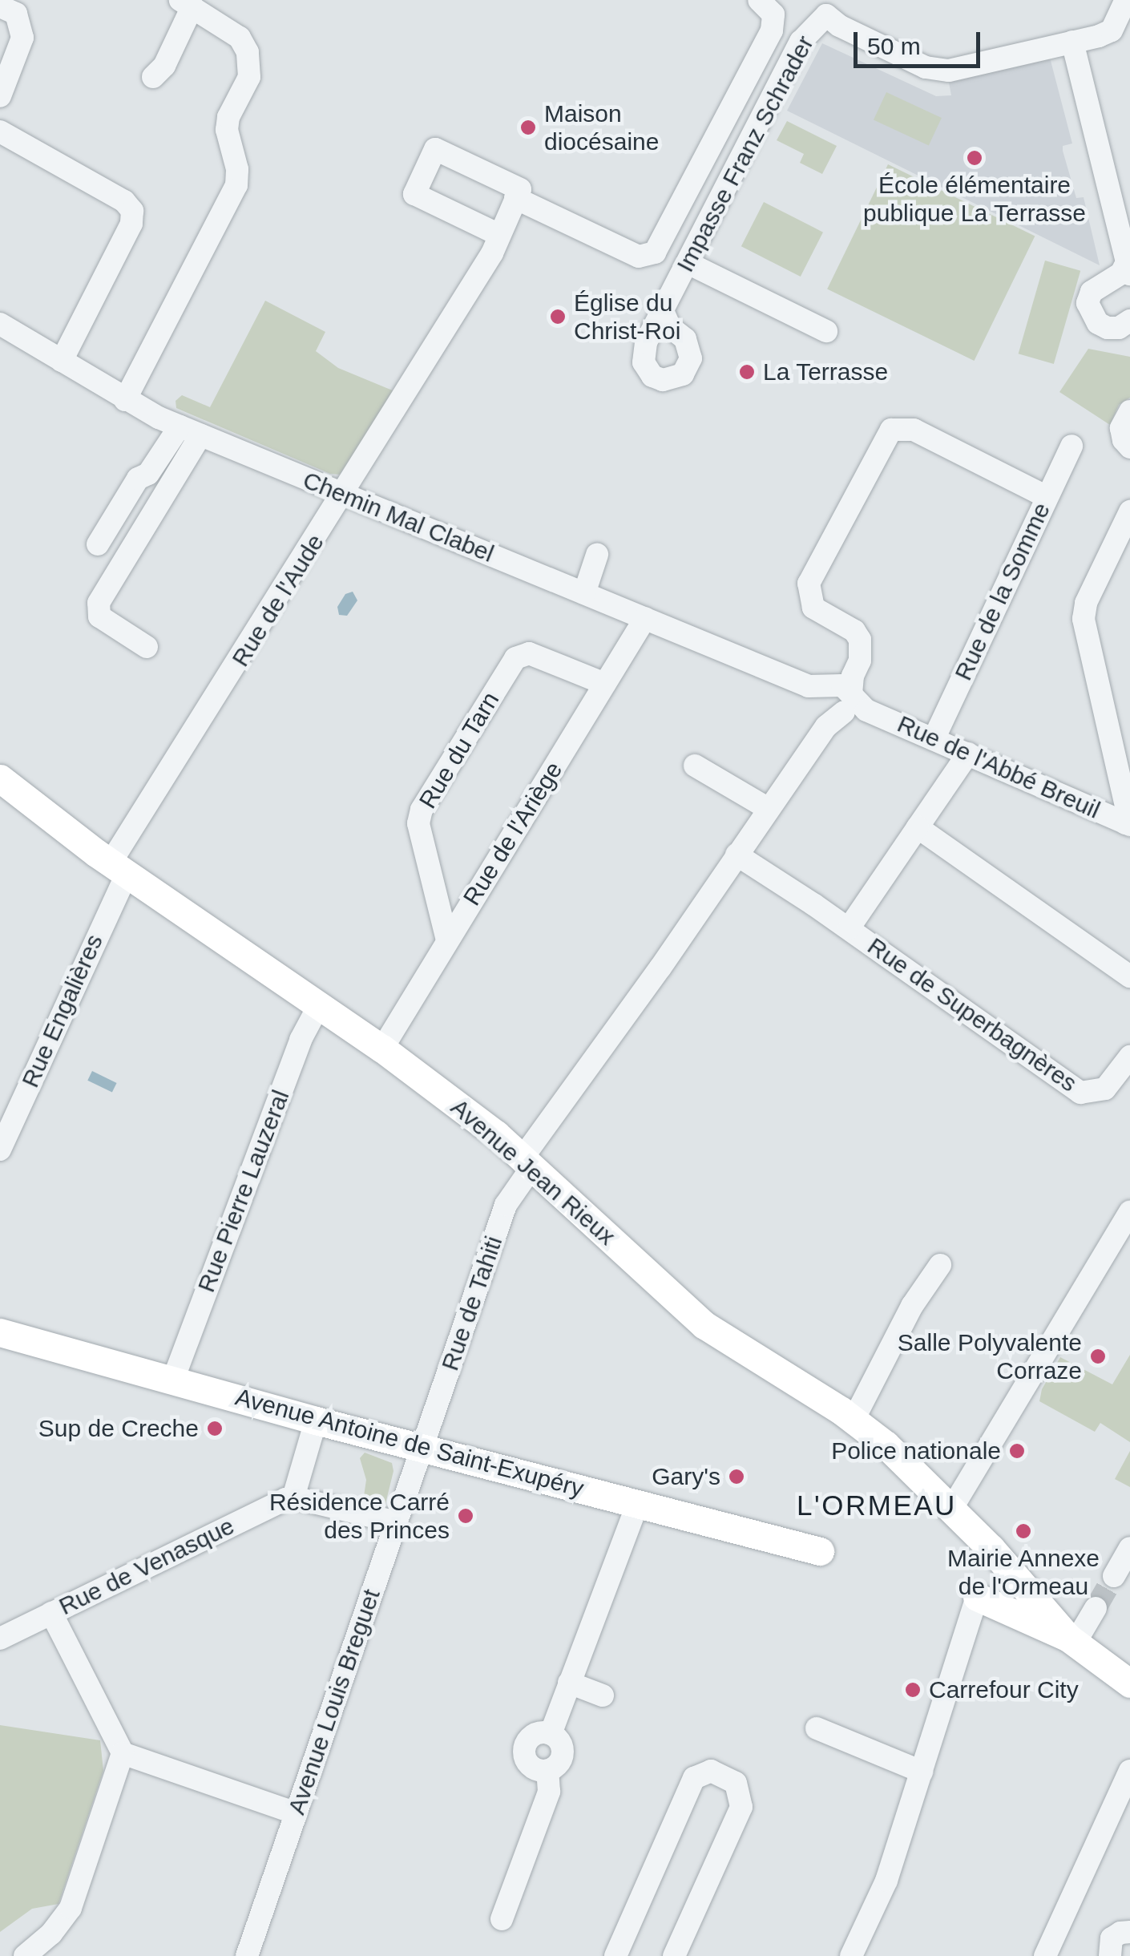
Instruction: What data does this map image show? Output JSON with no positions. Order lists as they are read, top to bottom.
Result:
{
  "streets": {
    "main road": ["Avenue Jean Rieux", "Avenue Antoine de Saint-Exupéry"],
    "street": [
      "Impasse Franz Schrader",
      "Chemin Mal Clabel",
      "Rue de la Somme",
      "Rue de l'Aude",
      "Rue du Tarn",
      "Rue de l'Abbé Breuil",
      "Rue de l'Ariège",
      "Rue Engalières",
      "Rue de Superbagnères",
      "Rue Pierre Lauzeral",
      "Rue de Tahiti",
      "Rue de Venasque",
      "Avenue Louis Breguet"
    ]
  },
  "crossings": [
    ["Chemin Mal Clabel", "Rue de l'Aude"],
    ["Chemin Mal Clabel", "Rue de l'Abbé Breuil"],
    ["Chemin Mal Clabel", "Rue de l'Ariège"],
    ["Rue de la Somme", "Rue de l'Abbé Breuil"],
    ["Rue de l'Aude", "Rue Engalières"],
    ["Rue de l'Aude", "Avenue Jean Rieux"],
    ["Rue du Tarn", "Rue de l'Ariège"],
    ["Rue de l'Abbé Breuil", "Rue de Superbagnères"],
    ["Rue de l'Ariège", "Avenue Jean Rieux"],
    ["Rue Engalières", "Avenue Jean Rieux"],
    ["Avenue Jean Rieux", "Rue Pierre Lauzeral"],
    ["Avenue Jean Rieux", "Rue de Tahiti"],
    ["Rue Pierre Lauzeral", "Avenue Antoine de Saint-Exupéry"],
    ["Rue de Tahiti", "Avenue Antoine de Saint-Exupéry"],
    ["Rue de Tahiti", "Avenue Louis Breguet"],
    ["Avenue Antoine de Saint-Exupéry", "Avenue Louis Breguet"]
  ],
  "districts": ["L'ORMEAU"],
  "places": [
    "Maison diocésaine",
    "École élémentaire publique La Terrasse",
    "Église du Christ-Roi",
    "La Terrasse",
    "Salle Polyvalente Corraze",
    "Sup de Creche",
    "Police nationale",
    "Gary's",
    "Résidence Carré des Princes",
    "Mairie Annexe de l'Ormeau",
    "Carrefour City"
  ],
  "scale_bar": "50 m"
}
